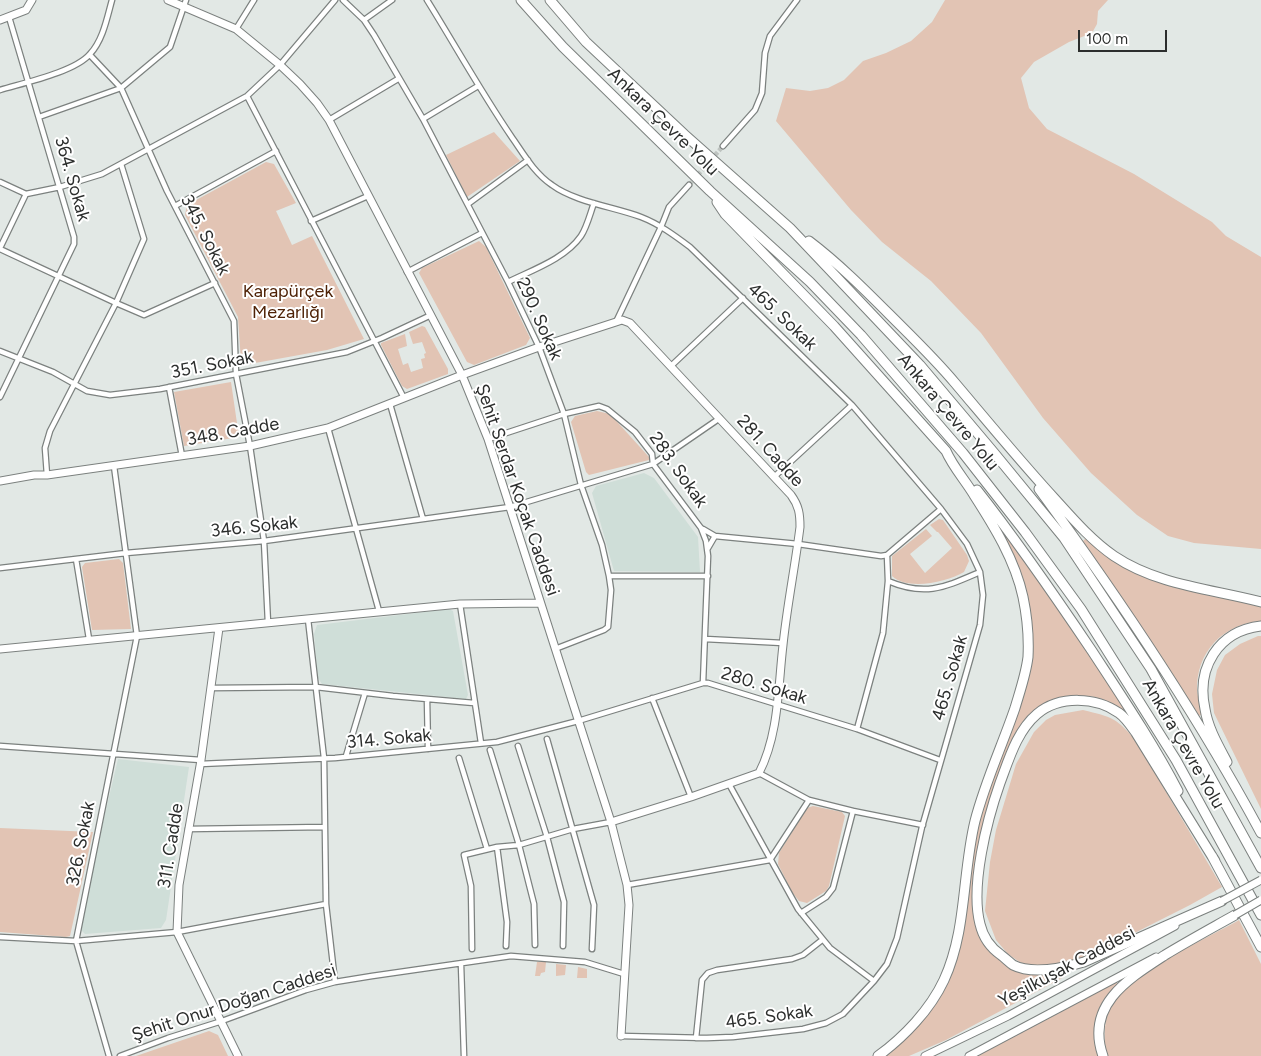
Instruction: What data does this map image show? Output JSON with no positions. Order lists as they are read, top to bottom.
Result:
{
  "streets": {
    "highway": ["Ankara Çevre Yolu"],
    "street": [
      "364. Sokak",
      "345. Sokak",
      "465. Sokak",
      "290. Sokak",
      "351. Sokak",
      "348. Cadde",
      "281. Cadde",
      "283. Sokak",
      "Şehit Serdar Koçak Caddesi",
      "346. Sokak",
      "280. Sokak",
      "314. Sokak",
      "326. Sokak",
      "311. Cadde",
      "Yeşilkuşak Caddesi",
      "Şehit Onur Doğan Caddesi"
    ]
  },
  "crossings": [
    ["364. Sokak", "351. Sokak"],
    ["345. Sokak", "351. Sokak"],
    ["345. Sokak", "348. Cadde"],
    ["345. Sokak", "346. Sokak"],
    ["465. Sokak", "Şehit Serdar Koçak Caddesi"],
    ["465. Sokak", "280. Sokak"],
    ["290. Sokak", "283. Sokak"],
    ["290. Sokak", "Şehit Serdar Koçak Caddesi"],
    ["290. Sokak", "346. Sokak"],
    ["351. Sokak", "Şehit Serdar Koçak Caddesi"],
    ["348. Cadde", "Şehit Serdar Koçak Caddesi"],
    ["348. Cadde", "326. Sokak"],
    ["281. Cadde", "346. Sokak"],
    ["281. Cadde", "280. Sokak"],
    ["283. Sokak", "Şehit Serdar Koçak Caddesi"],
    ["283. Sokak", "346. Sokak"],
    ["283. Sokak", "280. Sokak"],
    ["Şehit Serdar Koçak Caddesi", "346. Sokak"],
    ["Şehit Serdar Koçak Caddesi", "280. Sokak"],
    ["Şehit Serdar Koçak Caddesi", "314. Sokak"],
    ["Şehit Serdar Koçak Caddesi", "Şehit Onur Doğan Caddesi"],
    ["346. Sokak", "326. Sokak"],
    ["280. Sokak", "314. Sokak"],
    ["314. Sokak", "326. Sokak"],
    ["314. Sokak", "311. Cadde"],
    ["311. Cadde", "Şehit Onur Doğan Caddesi"]
  ],
  "parks": ["Karapürçek Mezarlığı"],
  "scale_bar": "100 m"
}
